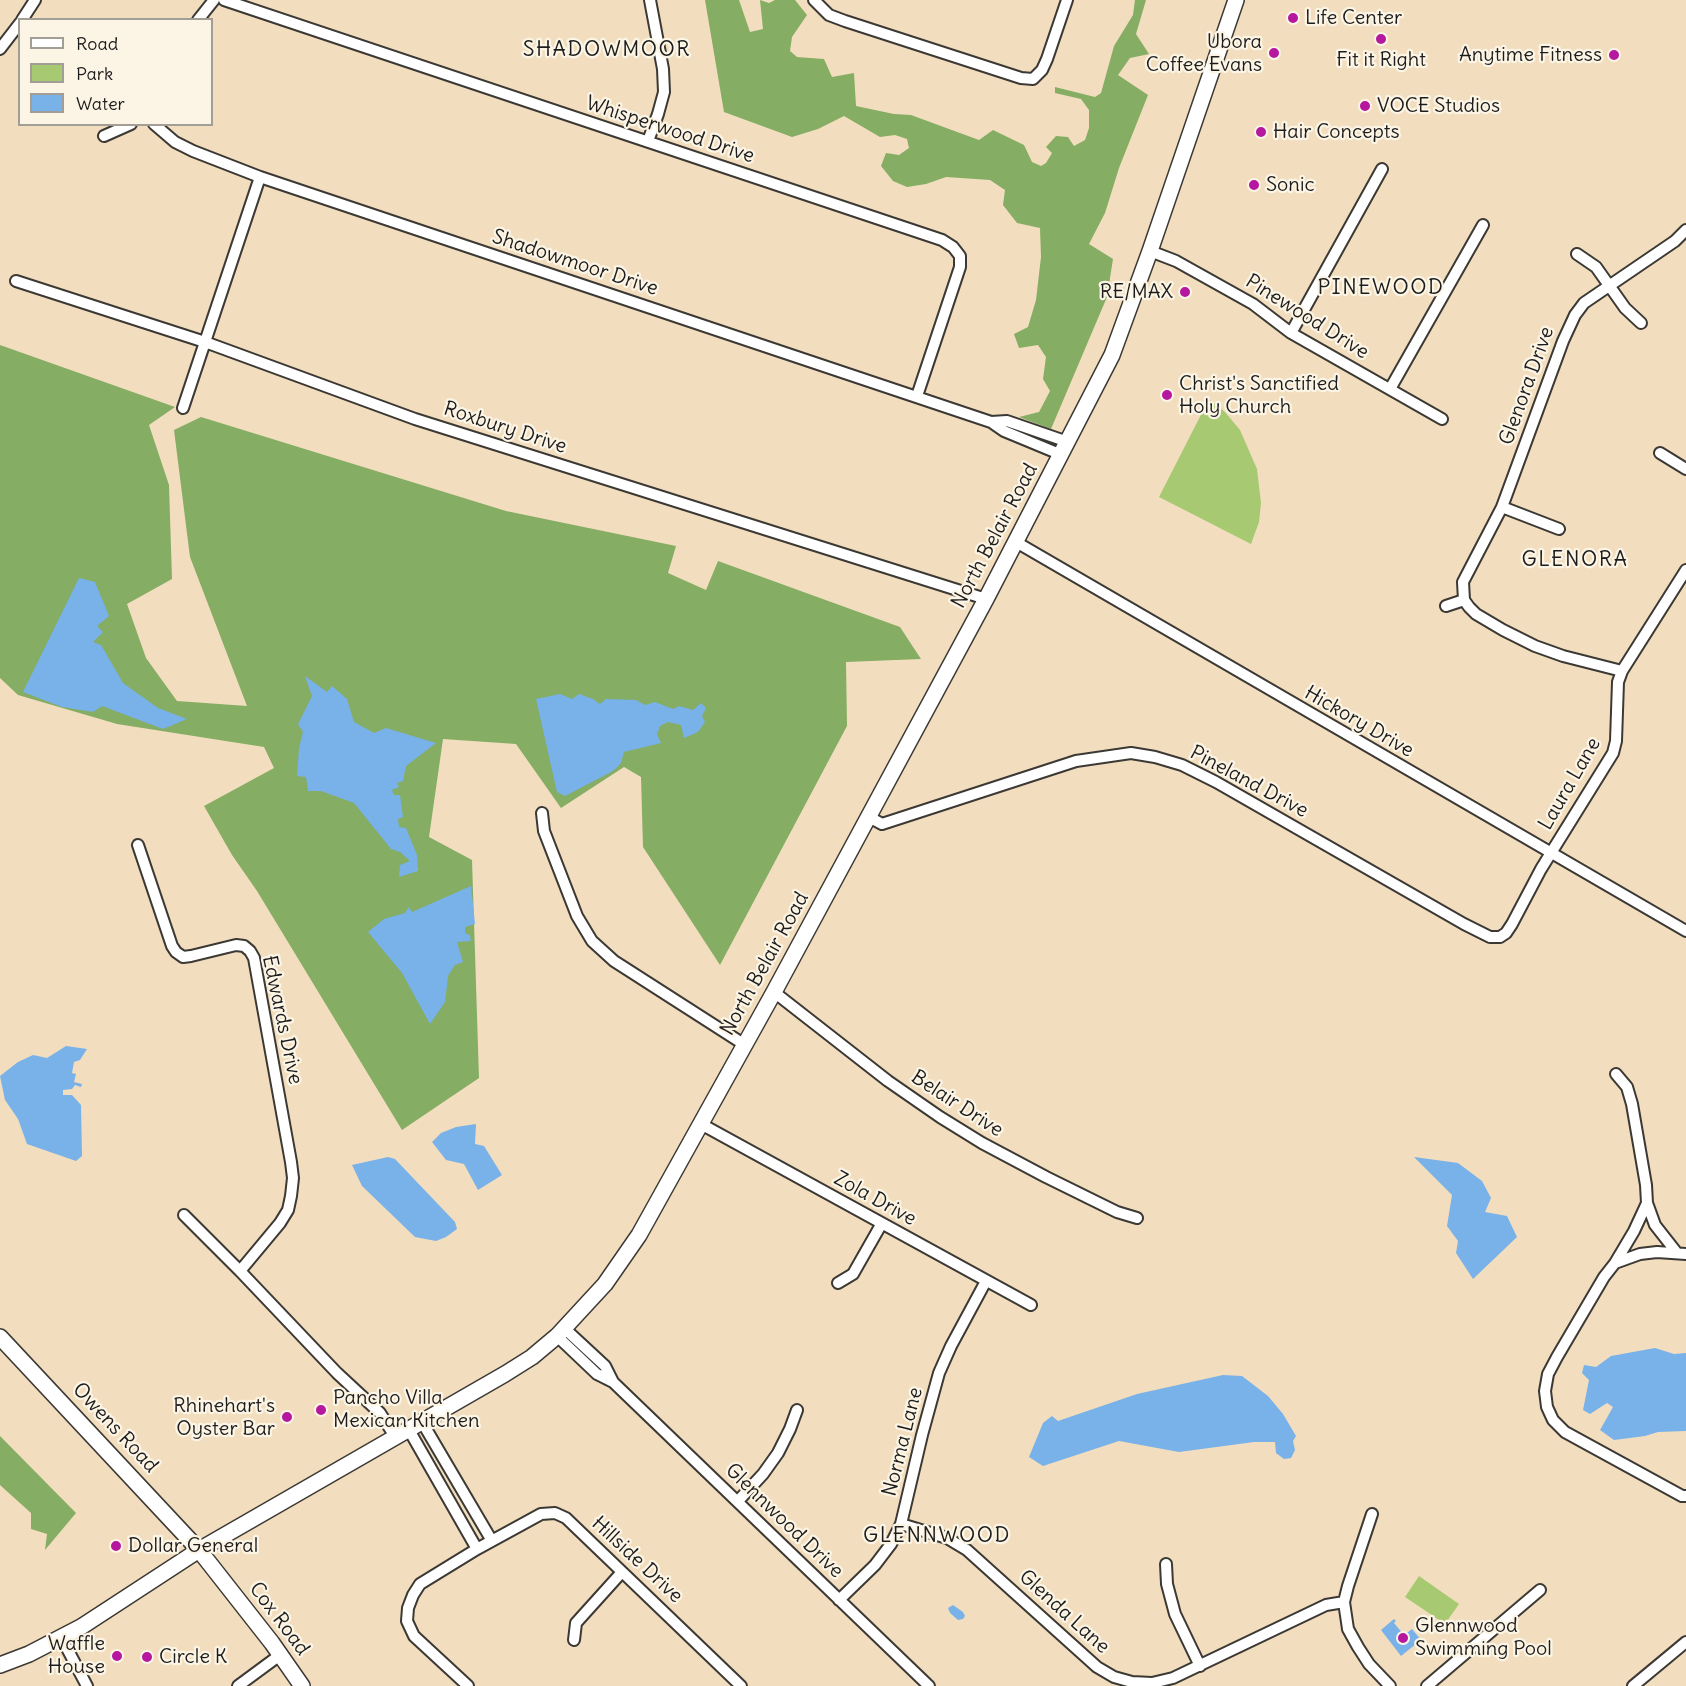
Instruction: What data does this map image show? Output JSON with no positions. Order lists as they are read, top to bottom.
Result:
{
  "streets": {
    "main road": ["North Belair Road", "Owens Road", "Cox Road"],
    "street": [
      "Whisperwood Drive",
      "Shadowmoor Drive",
      "Pinewood Drive",
      "Glenora Drive",
      "Roxbury Drive",
      "Hickory Drive",
      "Pineland Drive",
      "Laura Lane",
      "Edwards Drive",
      "Belair Drive",
      "Zola Drive",
      "Norma Lane",
      "Glennwood Drive",
      "Hillside Drive",
      "Glenda Lane"
    ]
  },
  "crossings": [
    ["Whisperwood Drive", "Shadowmoor Drive"],
    ["Shadowmoor Drive", "North Belair Road"],
    ["Pinewood Drive", "North Belair Road"],
    ["Roxbury Drive", "North Belair Road"],
    ["North Belair Road", "Hickory Drive"],
    ["North Belair Road", "Pineland Drive"],
    ["North Belair Road", "Belair Drive"],
    ["North Belair Road", "Zola Drive"],
    ["North Belair Road", "Owens Road"],
    ["North Belair Road", "Glennwood Drive"],
    ["North Belair Road", "Cox Road"],
    ["Hickory Drive", "Pineland Drive"],
    ["Hickory Drive", "Laura Lane"],
    ["Pineland Drive", "Laura Lane"],
    ["Zola Drive", "Norma Lane"],
    ["Owens Road", "Cox Road"],
    ["Norma Lane", "Glennwood Drive"],
    ["Norma Lane", "Glenda Lane"]
  ],
  "districts": [
    "SHADOWMOOR",
    "PINEWOOD",
    "GLENORA",
    "GLENNWOOD"
  ],
  "places": [
    "Life Center",
    "Fit it Right",
    "Ubora Coffee Evans",
    "Anytime Fitness",
    "VOCE Studios",
    "Hair Concepts",
    "Sonic",
    "RE/MAX",
    "Christ's Sanctified Holy Church",
    "Pancho Villa Mexican Kitchen",
    "Rhinehart's Oyster Bar",
    "Dollar General",
    "Glennwood Swimming Pool",
    "Waffle House",
    "Circle K"
  ],
  "legend": ["Road", "Park", "Water"]
}
